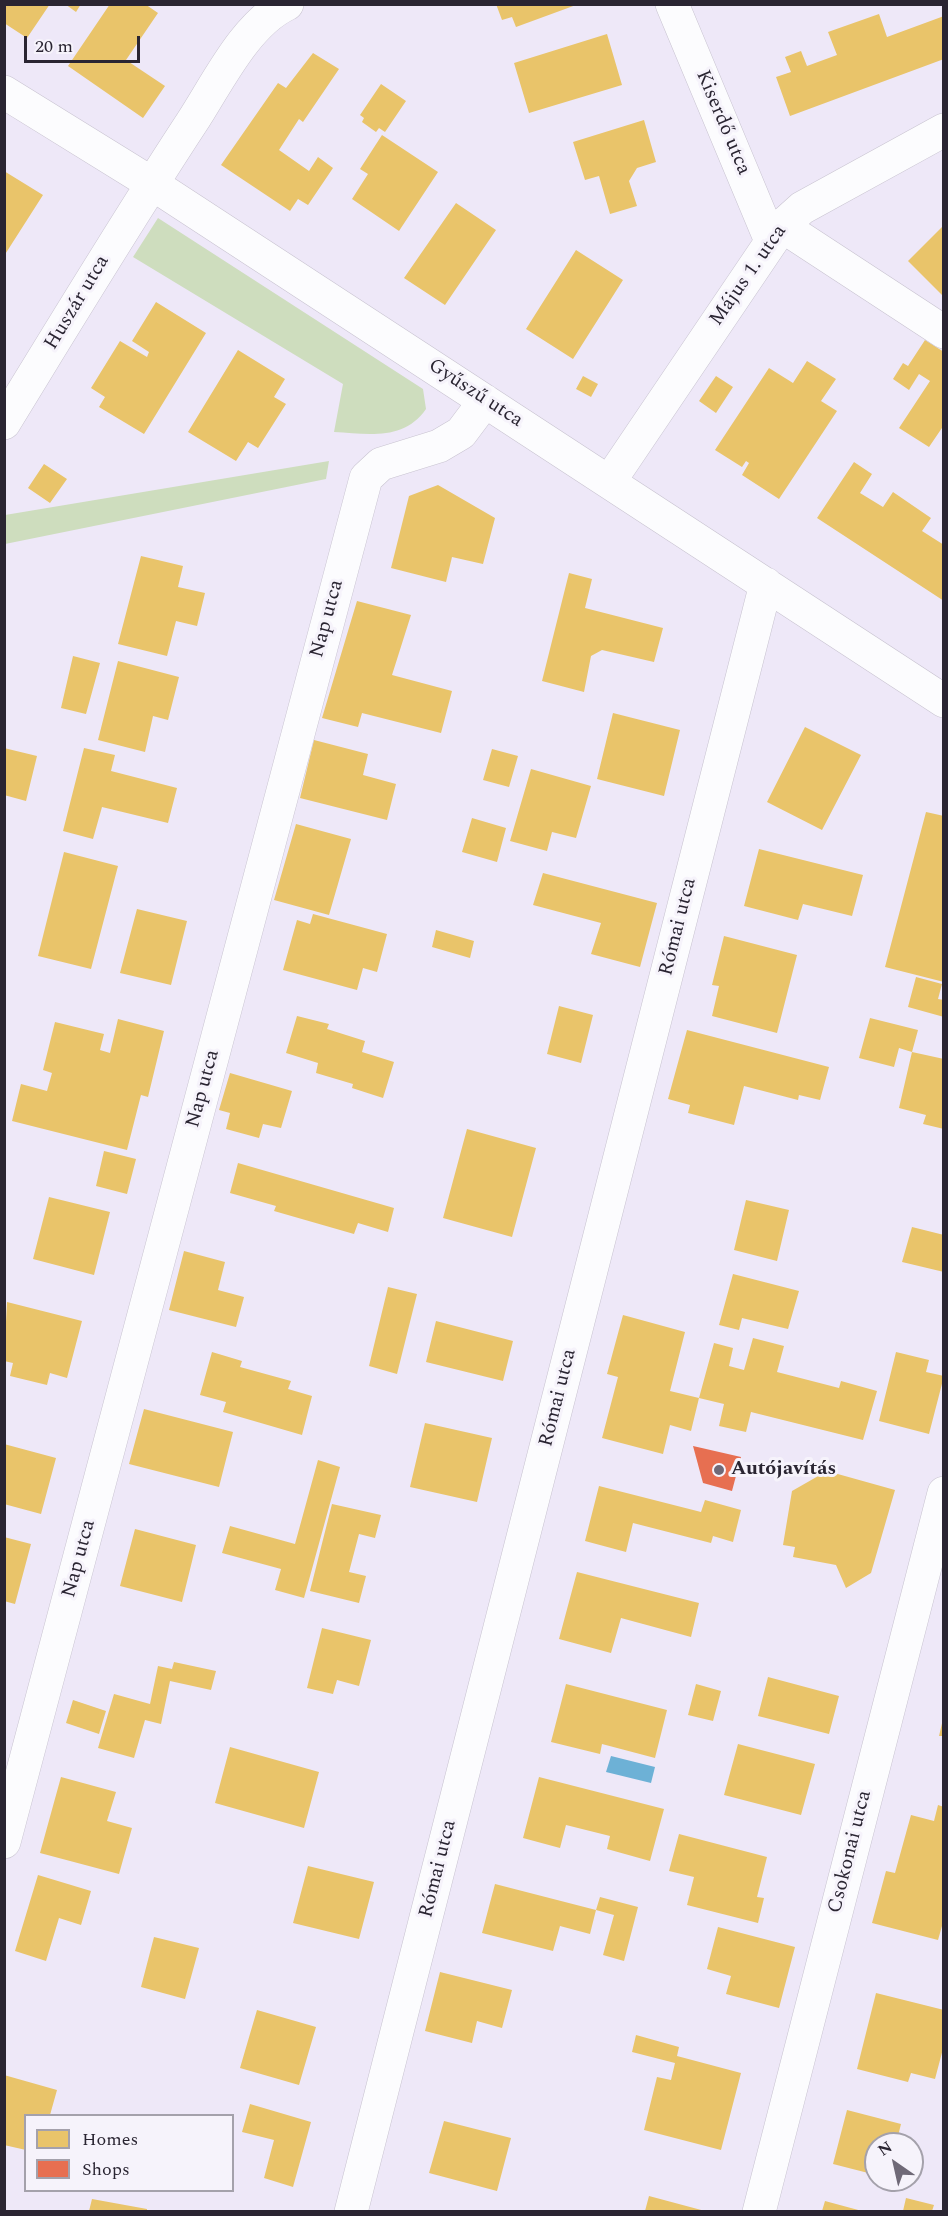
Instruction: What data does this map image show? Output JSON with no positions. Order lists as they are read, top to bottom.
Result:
{
  "streets": {
    "street": [
      "Kiserdő utca",
      "Május 1. utca",
      "Huszár utca",
      "Gyűszű utca",
      "Nap utca",
      "Római utca",
      "Csokonai utca"
    ]
  },
  "crossings": [
    ["Kiserdő utca", "Május 1. utca"],
    ["Május 1. utca", "Gyűszű utca"],
    ["Huszár utca", "Gyűszű utca"],
    ["Gyűszű utca", "Nap utca"],
    ["Gyűszű utca", "Római utca"]
  ],
  "places": ["Autójavítás"],
  "legend": ["Homes", "Shops"],
  "scale_bar": "20 m",
  "north": "top left"
}
